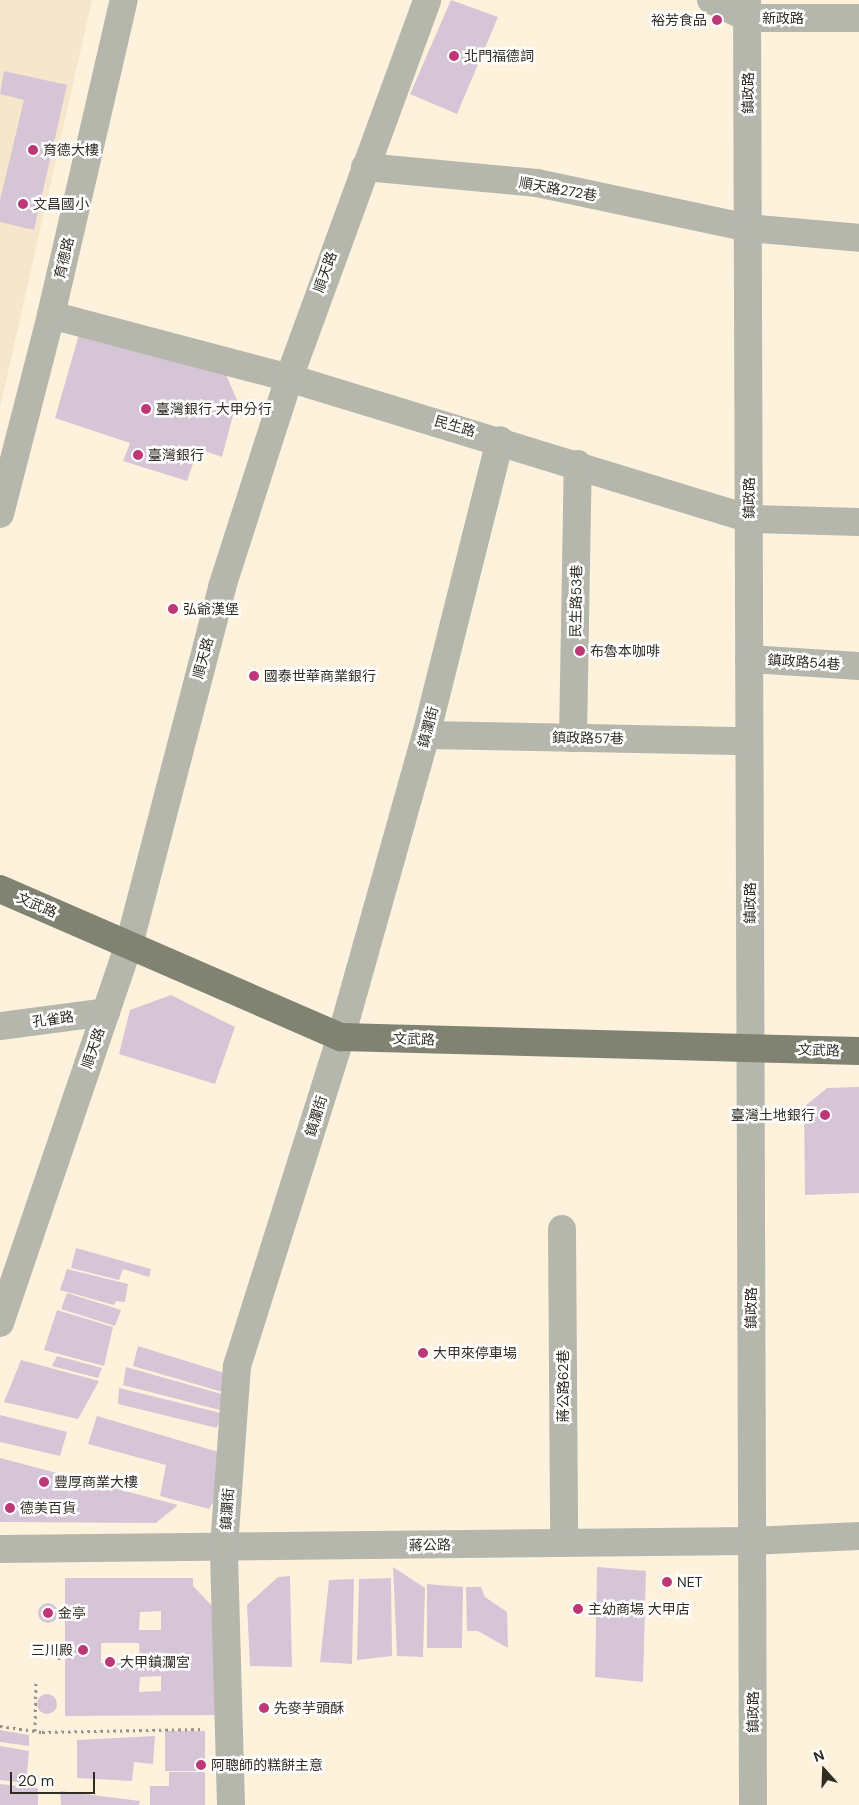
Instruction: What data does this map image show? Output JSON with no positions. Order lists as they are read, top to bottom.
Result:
{
  "streets": {
    "main road": ["文武路"],
    "street": [
      "新政路",
      "鎮政路",
      "順天路272巷",
      "育德路",
      "順天路",
      "民生路",
      "民生路53巷",
      "鎮政路54巷",
      "鎮瀾街",
      "鎮政路57巷",
      "孔雀路",
      "蔣公路62巷",
      "蔣公路"
    ]
  },
  "crossings": [
    ["新政路", "鎮政路"],
    ["鎮政路", "順天路272巷"],
    ["鎮政路", "民生路"],
    ["鎮政路", "鎮政路54巷"],
    ["鎮政路", "鎮政路57巷"],
    ["鎮政路", "文武路"],
    ["鎮政路", "蔣公路"],
    ["順天路272巷", "順天路"],
    ["育德路", "民生路"],
    ["順天路", "民生路"],
    ["順天路", "文武路"],
    ["順天路", "孔雀路"],
    ["民生路", "民生路53巷"],
    ["民生路", "鎮瀾街"],
    ["民生路53巷", "鎮政路57巷"],
    ["鎮瀾街", "鎮政路57巷"],
    ["鎮瀾街", "文武路"],
    ["鎮瀾街", "蔣公路"],
    ["蔣公路62巷", "蔣公路"]
  ],
  "places": [
    "裕芳食品",
    "北門福德詞",
    "育德大樓",
    "文昌國小",
    "臺灣銀行 大甲分行",
    "臺灣銀行",
    "弘爺漢堡",
    "布魯本咖啡",
    "國泰世華商業銀行",
    "臺灣土地銀行",
    "大甲來停車場",
    "豐厚商業大樓",
    "德美百貨",
    "NET",
    "主幼商場 大甲店",
    "金亭",
    "三川殿",
    "大甲鎮瀾宮",
    "先麥芋頭酥",
    "阿聰師的糕餅主意"
  ],
  "scale_bar": "20 m",
  "north": "top"
}
